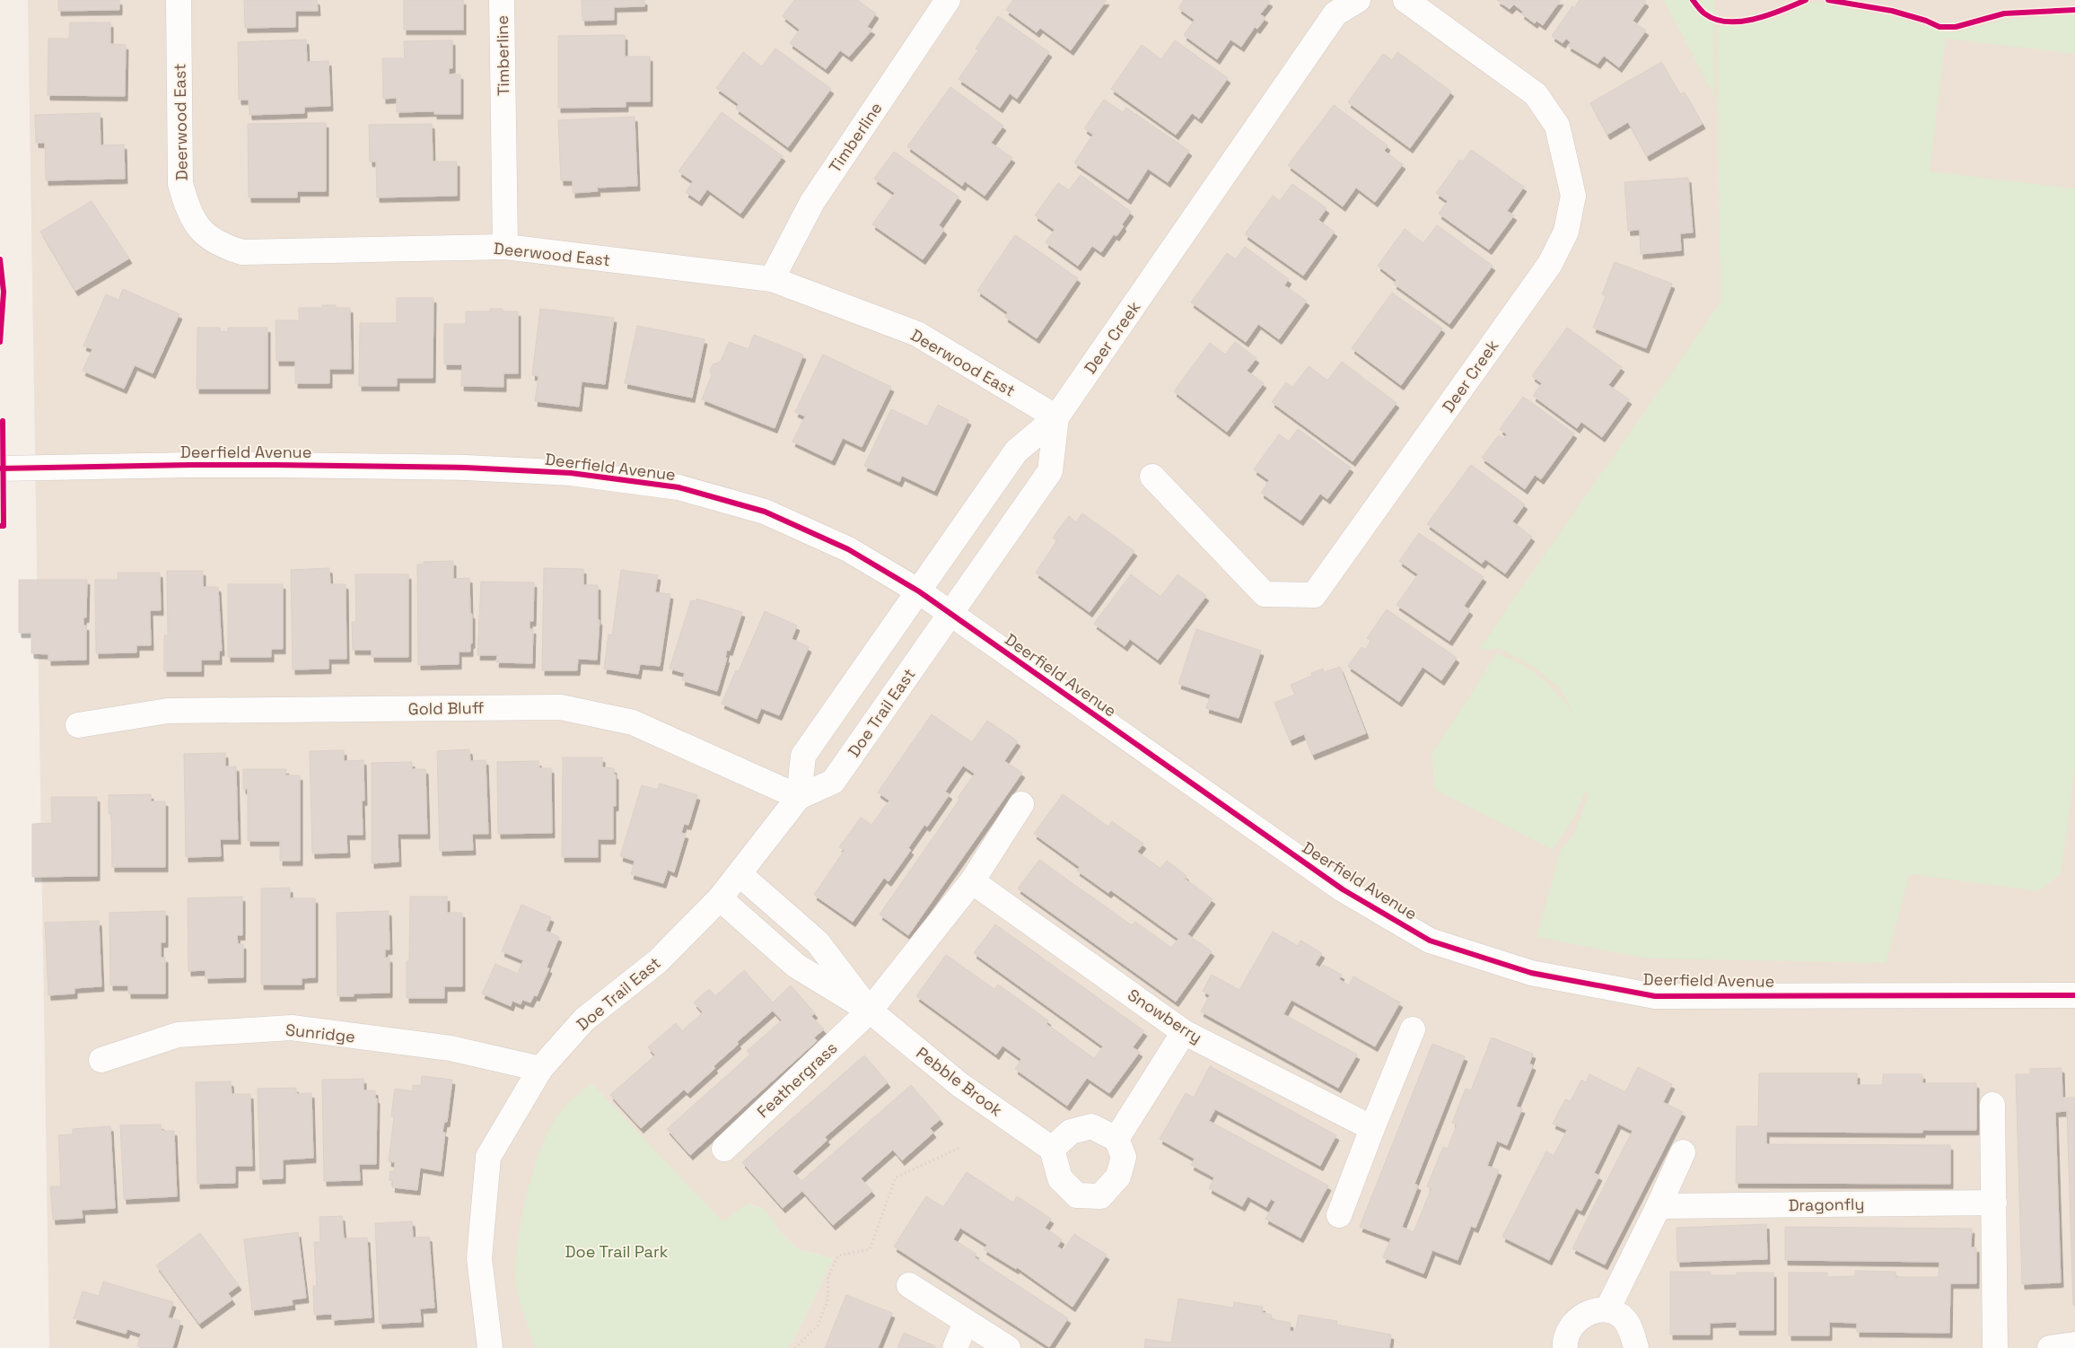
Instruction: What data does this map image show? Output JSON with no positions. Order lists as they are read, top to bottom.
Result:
{
  "streets": {
    "street": [
      "Timberline",
      "Deerwood East",
      "Deer Creek",
      "Deerfield Avenue",
      "Gold Bluff",
      "Doe Trail East",
      "Snowberry",
      "Sunridge",
      "Feathergrass",
      "Pebble Brook",
      "Dragonfly"
    ]
  },
  "crossings": [
    ["Timberline", "Deerwood East"],
    ["Deerwood East", "Deer Creek"],
    ["Deer Creek", "Deerfield Avenue"],
    ["Deer Creek", "Doe Trail East"],
    ["Deerfield Avenue", "Doe Trail East"],
    ["Gold Bluff", "Doe Trail East"],
    ["Doe Trail East", "Sunridge"],
    ["Doe Trail East", "Pebble Brook"],
    ["Feathergrass", "Pebble Brook"]
  ],
  "parks": ["Doe Trail Park"]
}
